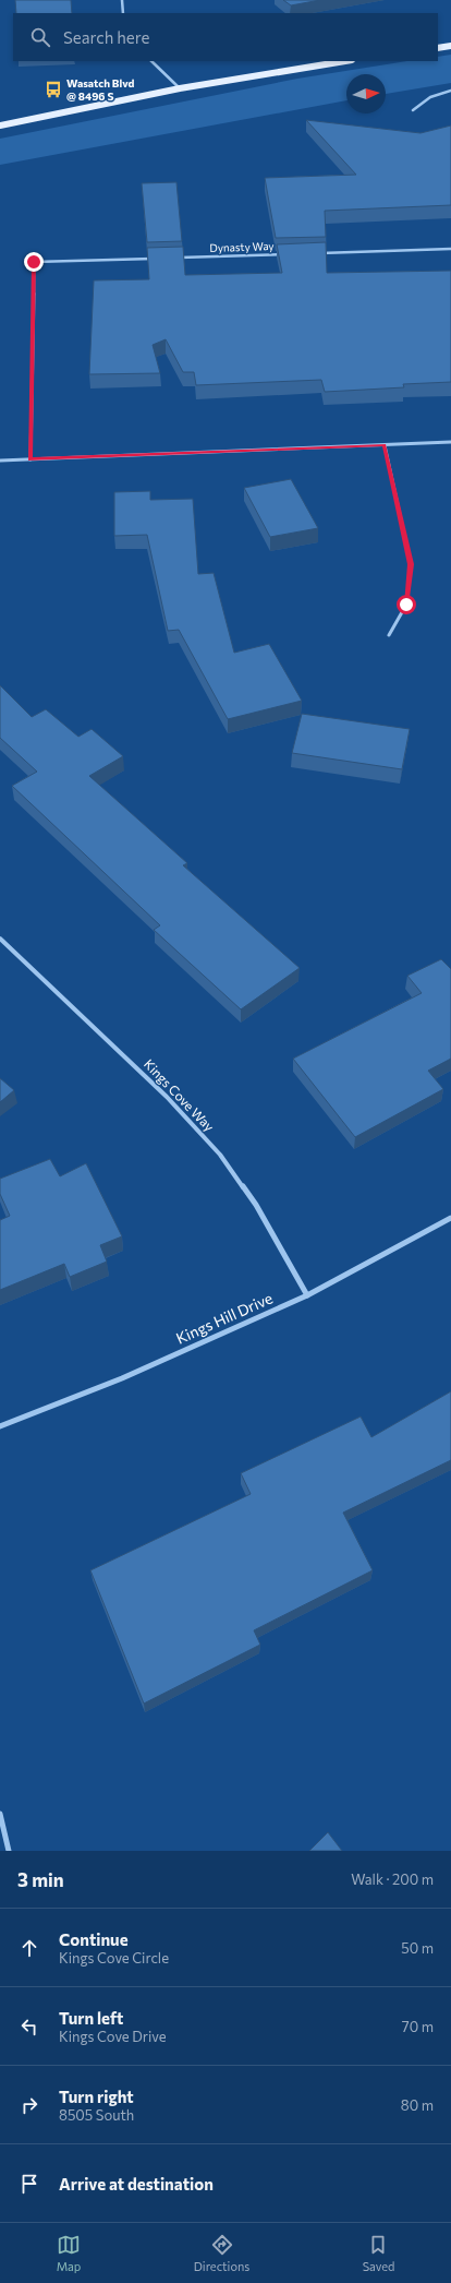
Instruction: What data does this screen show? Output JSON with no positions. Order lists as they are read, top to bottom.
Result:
{
  "streets": {
    "street": ["Dynasty Way", "Kings Cove Way", "Kings Hill Drive"]
  },
  "crossings": [
    ["Kings Cove Way", "Kings Hill Drive"]
  ],
  "places": {
    "bus stop": ["Wasatch Blvd @ 8496 S"]
  },
  "north": "right",
  "page": {
    "search": "Search here",
    "heading": ["3 min", "Walk · 200 m"],
    "list": [
      ["Continue", "Kings Cove Circle", "50 m"],
      ["Turn left", "Kings Cove Drive", "70 m"],
      ["Turn right", "8505 South", "80 m"],
      "Arrive at destination"
    ],
    "nav": ["Map", "Directions", "Saved"]
  }
}
